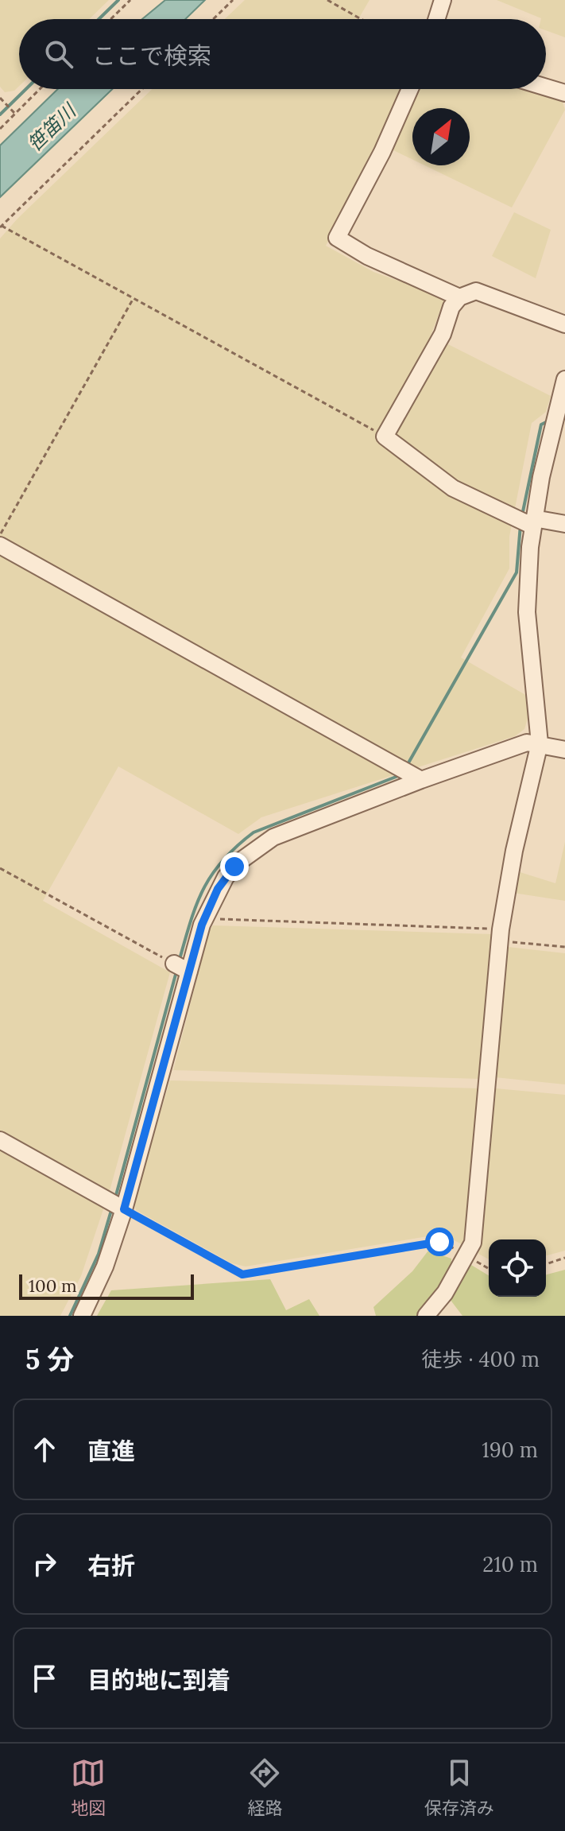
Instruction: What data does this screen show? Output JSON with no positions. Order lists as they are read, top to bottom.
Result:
{
  "water": ["笹笛川"],
  "scale_bar": "100 m",
  "north": "top right",
  "page": {
    "search": "ここで検索",
    "scale": "100 m",
    "heading": ["5 分", "徒歩 · 400 m"],
    "list": [
      ["直進", "190 m"],
      ["右折", "210 m"],
      "目的地に到着"
    ],
    "nav": ["地図", "経路", "保存済み"]
  }
}
